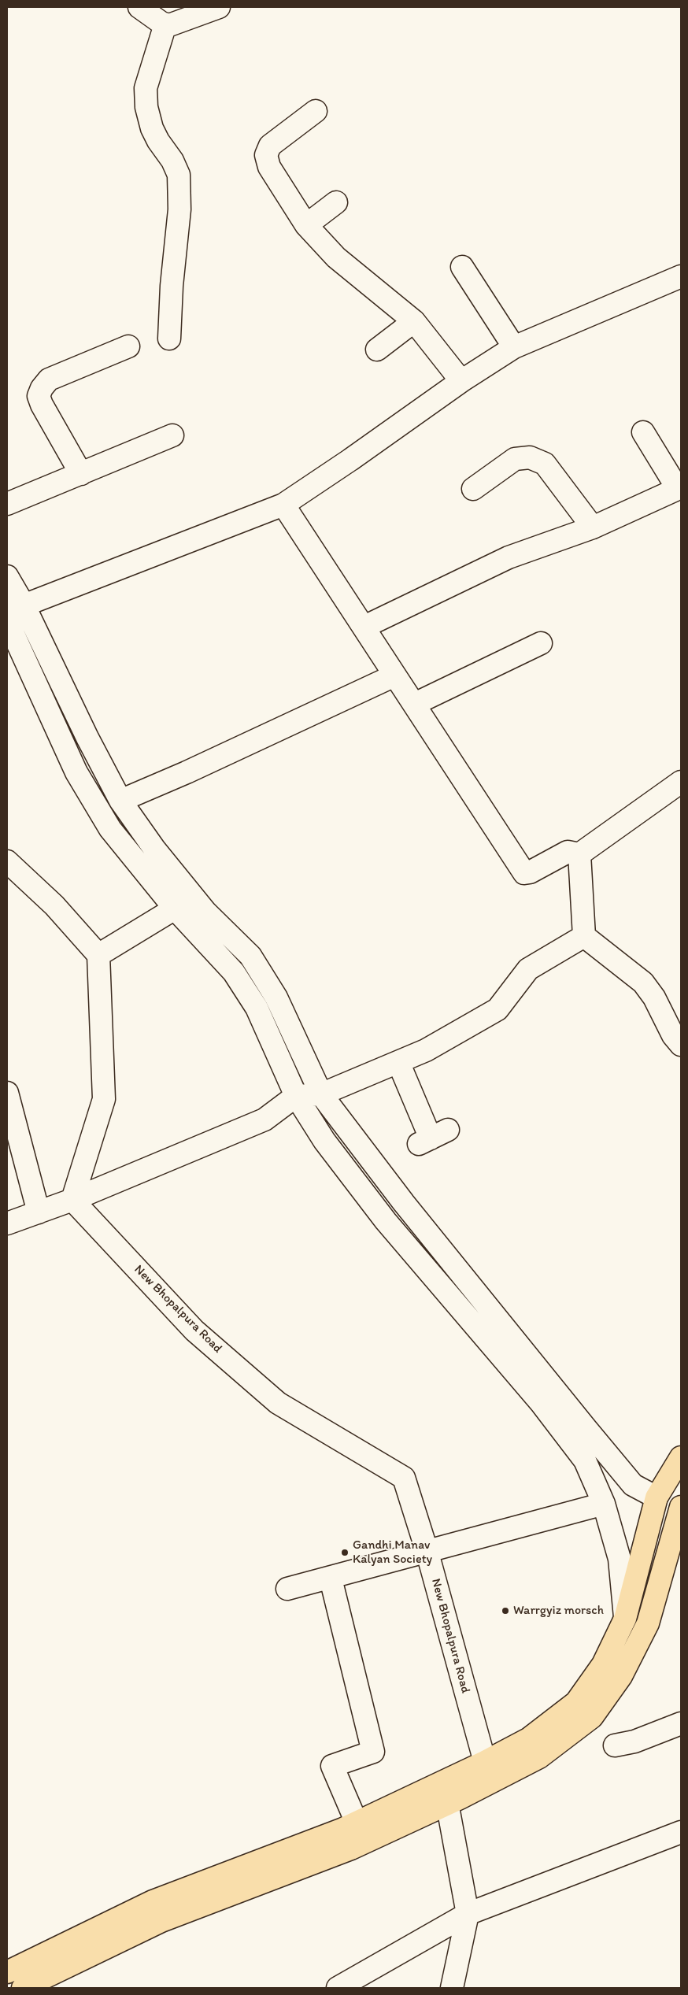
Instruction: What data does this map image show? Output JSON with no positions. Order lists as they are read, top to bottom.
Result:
{
  "streets": {
    "street": ["New Bhopalpura Road"]
  },
  "places": ["Gandhi Manav Kalyan Society", "Warrgyiz morsch"]
}
